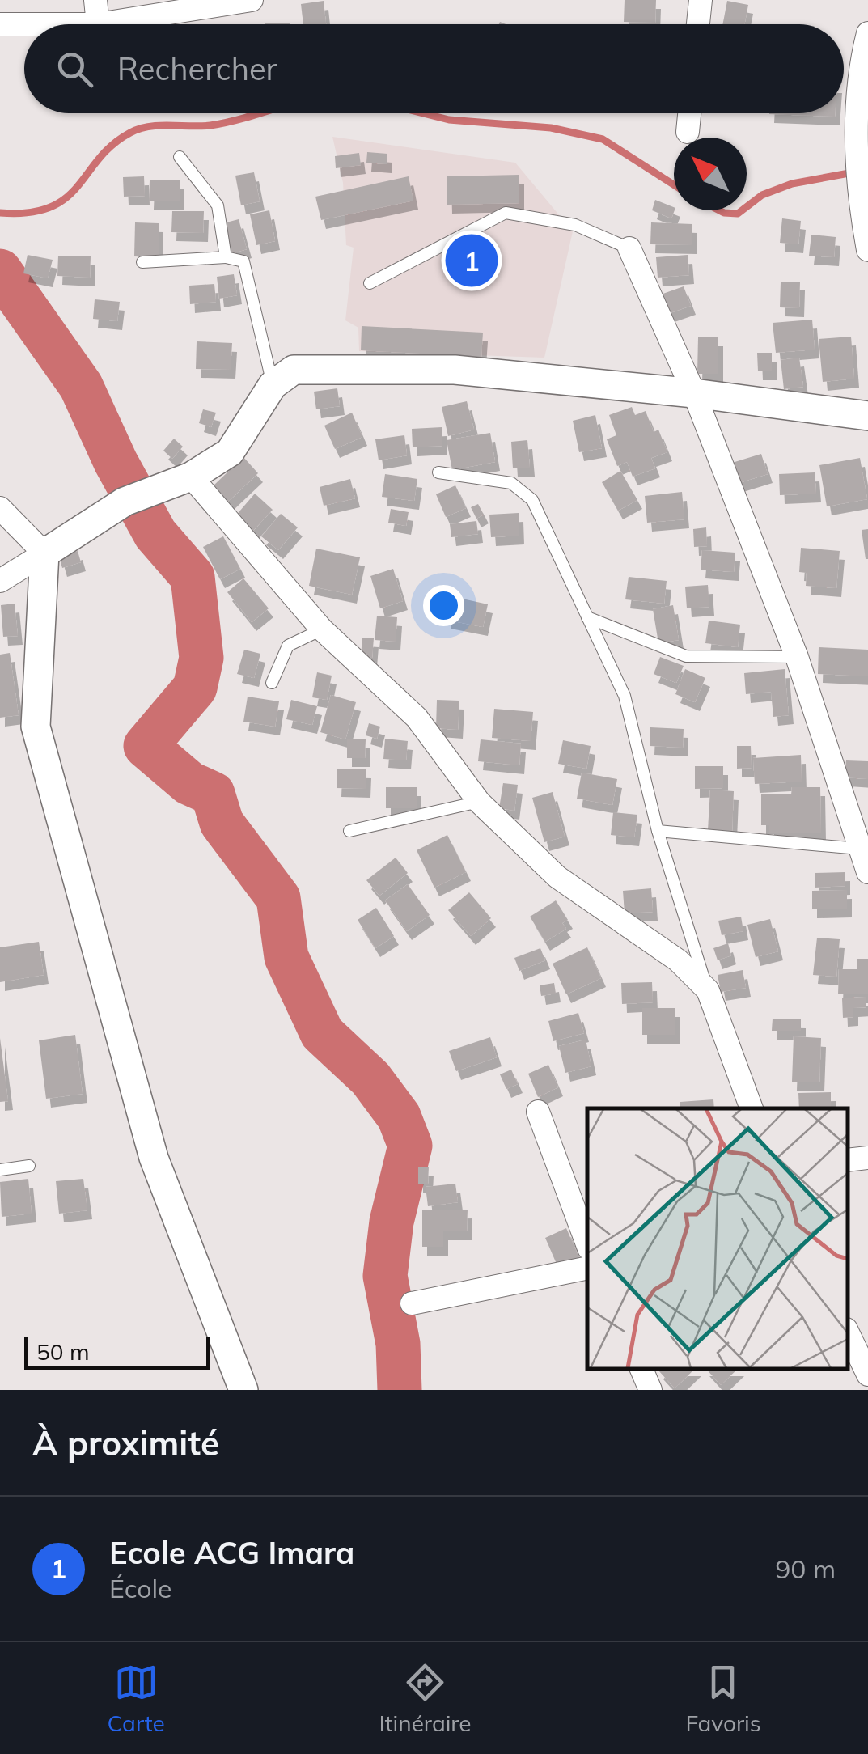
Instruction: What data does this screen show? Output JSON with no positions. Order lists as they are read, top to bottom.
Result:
{
  "scale_bar": "50 m",
  "north": "top left",
  "page": {
    "search": "Rechercher",
    "pins": "1",
    "scale": "50 m",
    "heading": "À proximité",
    "list": [
      {
        "mark": "1",
        "name": "Ecole ACG Imara",
        "note": "École",
        "value": "90 m"
      }
    ],
    "nav": ["Carte", "Itinéraire", "Favoris"]
  }
}
